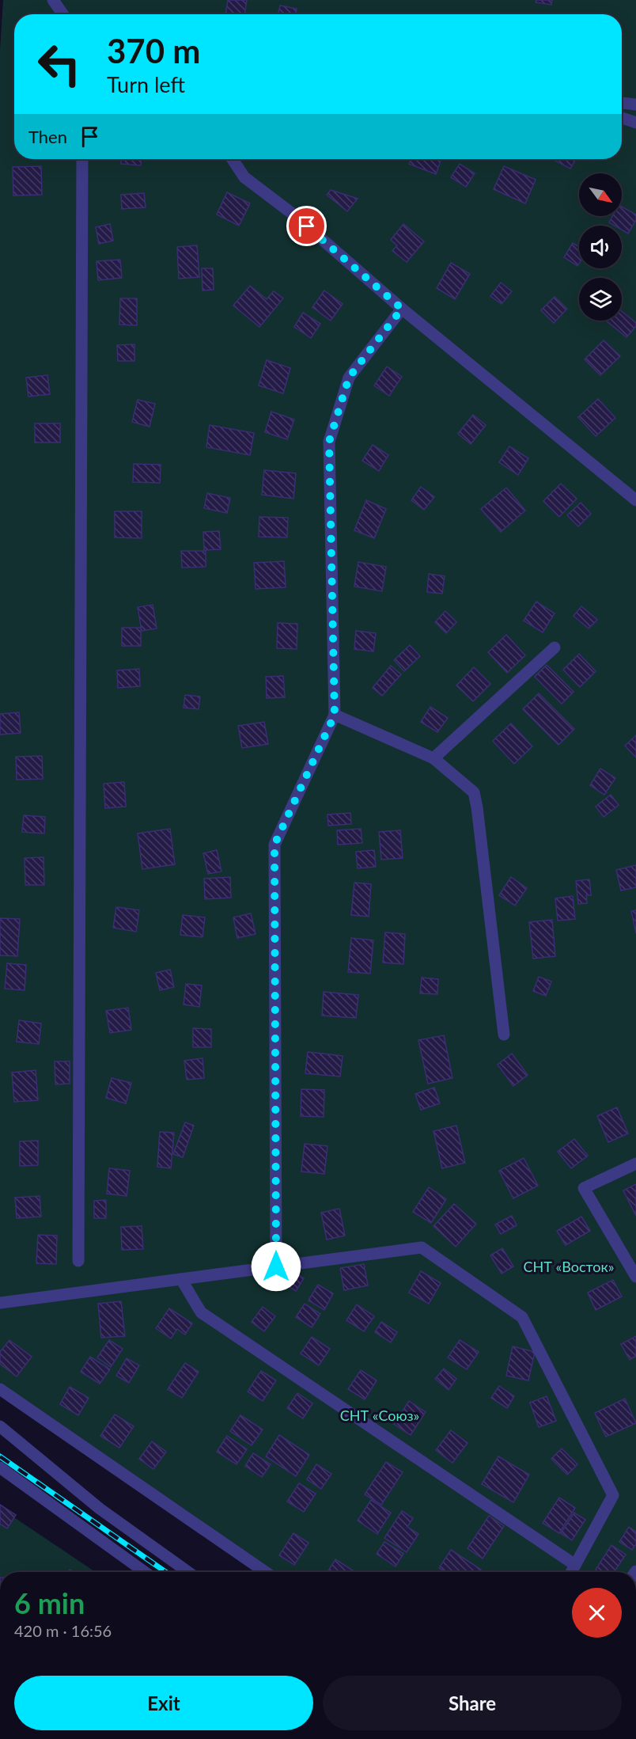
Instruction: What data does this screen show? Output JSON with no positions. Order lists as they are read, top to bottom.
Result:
{
  "parks": ["СНТ «Восток»", "СНТ «Союз»"],
  "north": "bottom right",
  "page": {
    "turn": ["370 m", "Turn left"],
    "then": "Then",
    "heading": ["6 min", "420 m · 16:56"],
    "buttons": ["Exit", "Share"]
  }
}
